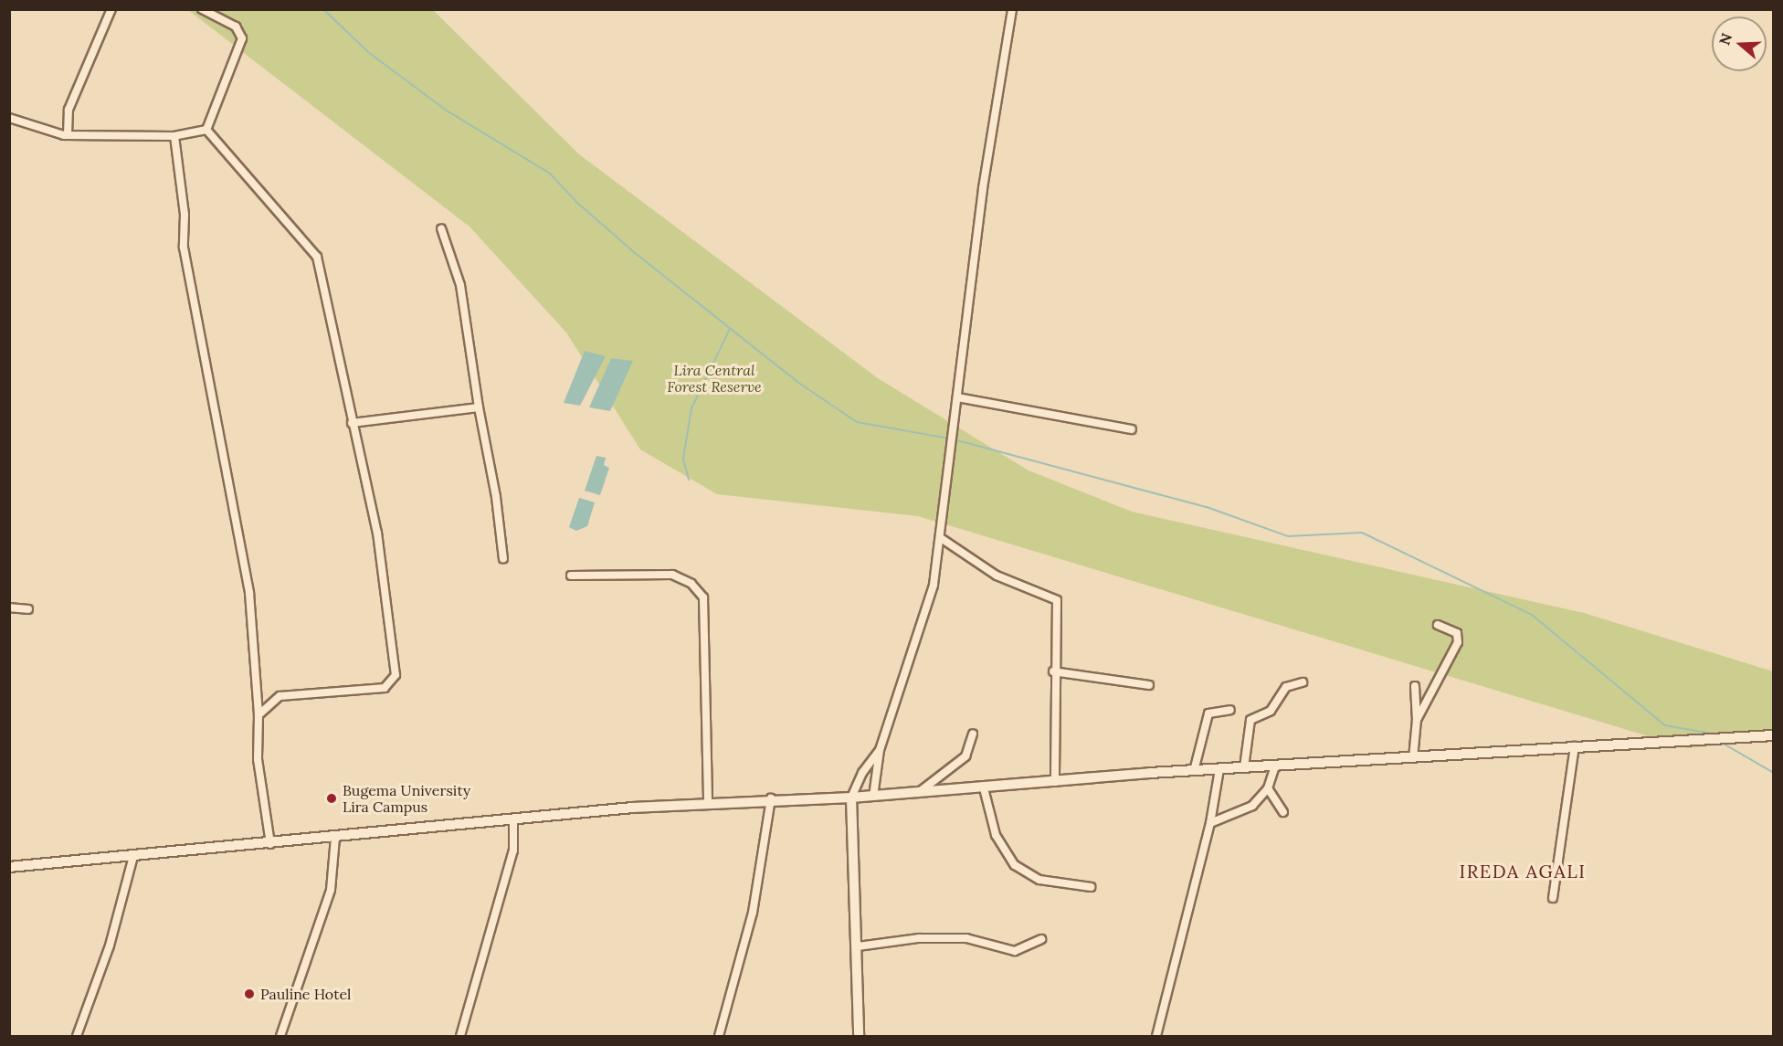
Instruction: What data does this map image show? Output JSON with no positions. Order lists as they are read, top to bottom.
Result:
{
  "districts": ["IREDA AGALI"],
  "parks": ["Lira Central Forest Reserve"],
  "places": ["Bugema University Lira Campus", "Pauline Hotel"],
  "north": "left"
}
